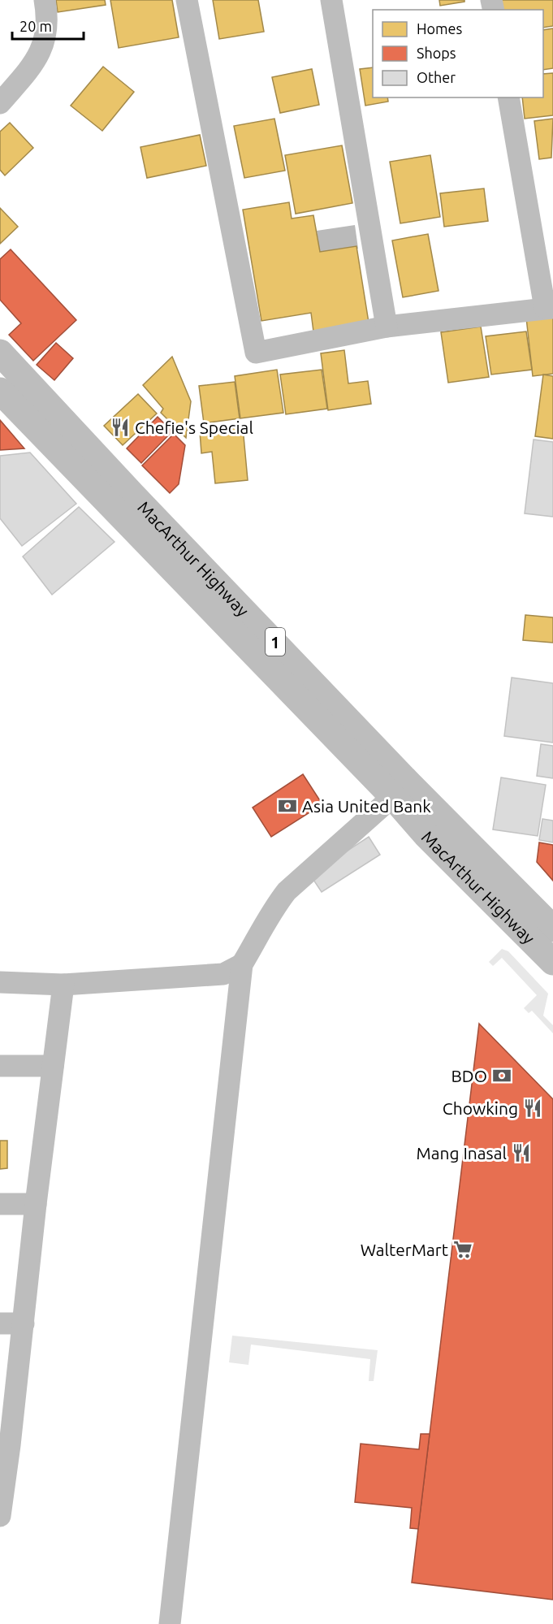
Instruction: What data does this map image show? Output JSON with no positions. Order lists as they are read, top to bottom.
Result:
{
  "streets": {
    "highway": ["MacArthur Highway", "1"]
  },
  "places": {
    "restaurant": ["Chefie's Special", "Chowking", "Mang Inasal"],
    "bank": ["Asia United Bank", "BDO"],
    "supermarket": ["WalterMart"]
  },
  "legend": ["Homes", "Shops", "Other"],
  "scale_bar": "20 m"
}
